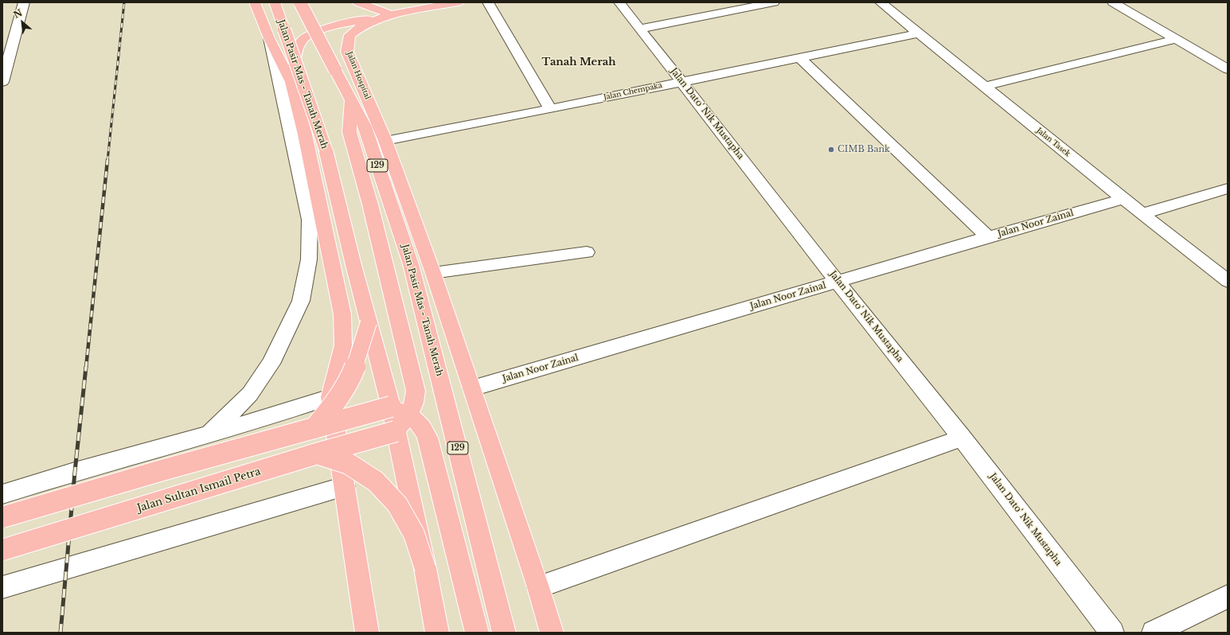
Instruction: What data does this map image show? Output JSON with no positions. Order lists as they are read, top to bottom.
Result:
{
  "streets": {
    "main road": [
      "Jalan Hospital",
      "Jalan Pasir Mas - Tanah Merah",
      "129",
      "Jalan Sultan Ismail Petra"
    ],
    "street": [
      "Jalan Chempaka",
      "Jalan Dato' Nik Mustapha",
      "Jalan Tasek",
      "Jalan Noor Zainal"
    ]
  },
  "crossings": [
    ["Jalan Hospital", "Jalan Chempaka"],
    ["Jalan Hospital", "Jalan Noor Zainal"],
    ["Jalan Pasir Mas - Tanah Merah", "Jalan Sultan Ismail Petra"],
    ["Jalan Chempaka", "Jalan Dato' Nik Mustapha"],
    ["Jalan Chempaka", "Jalan Tasek"],
    ["Jalan Dato' Nik Mustapha", "Jalan Noor Zainal"],
    ["Jalan Tasek", "Jalan Noor Zainal"]
  ],
  "districts": ["Tanah Merah"],
  "places": ["CIMB Bank"],
  "north": "top left"
}
